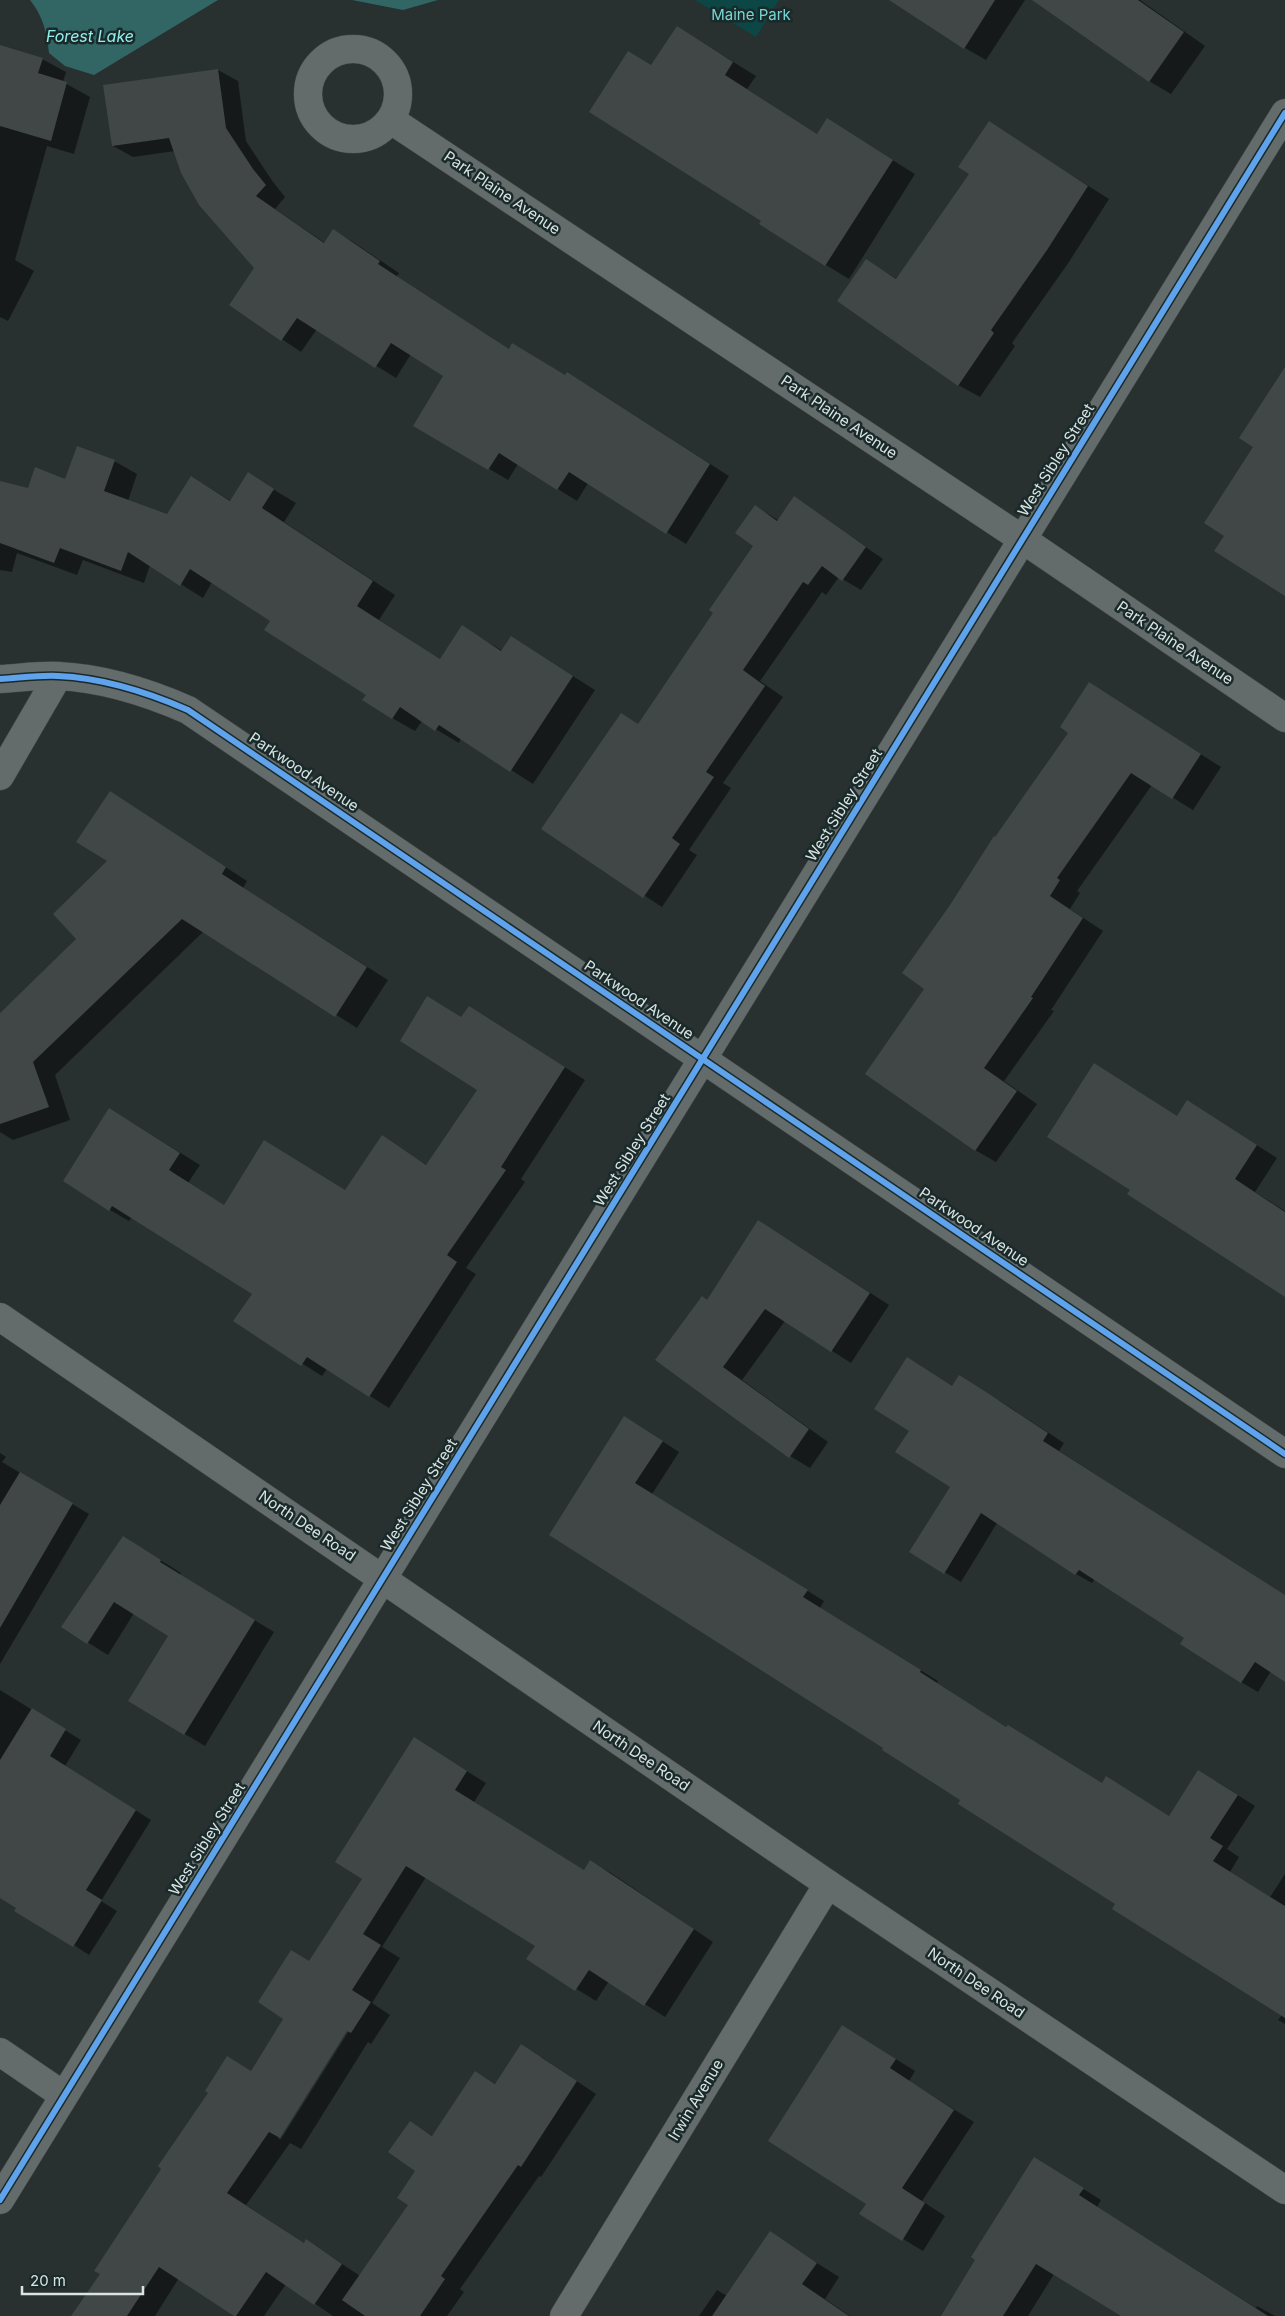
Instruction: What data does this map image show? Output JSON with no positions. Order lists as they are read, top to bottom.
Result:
{
  "streets": {
    "street": [
      "Park Plaine Avenue",
      "West Sibley Street",
      "Parkwood Avenue",
      "North Dee Road",
      "Irwin Avenue"
    ]
  },
  "crossings": [
    ["Park Plaine Avenue", "West Sibley Street"],
    ["West Sibley Street", "Parkwood Avenue"],
    ["West Sibley Street", "North Dee Road"],
    ["North Dee Road", "Irwin Avenue"]
  ],
  "water": ["Forest Lake"],
  "parks": ["Maine Park"],
  "scale_bar": "20 m"
}
